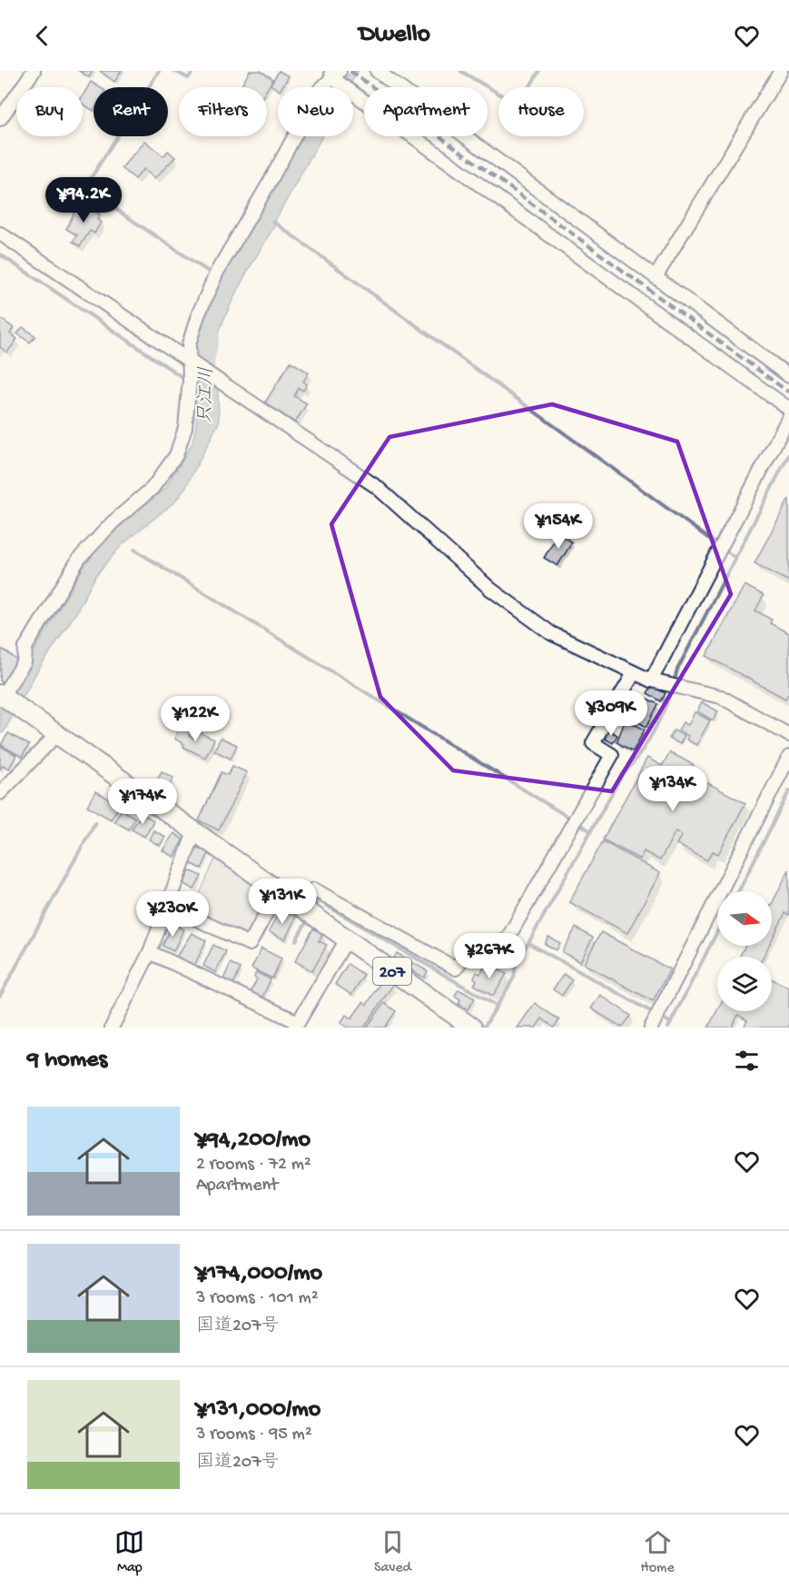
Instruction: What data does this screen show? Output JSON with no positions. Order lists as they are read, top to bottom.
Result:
{
  "streets": {
    "highway": ["207"]
  },
  "water": ["只江川"],
  "north": "right",
  "page": {
    "header": "Dwello",
    "chip": [
      "Buy",
      "Rent",
      "Filters",
      "New",
      "Apartment",
      "House"
    ],
    "price": [
      "¥94.2K",
      "¥154K",
      "¥309K",
      "¥122K",
      "¥134K",
      "¥174K",
      "¥131K",
      "¥230K",
      "¥267K"
    ],
    "heading": "9 homes",
    "list": [
      {
        "name": "¥94,200/mo",
        "note": "2 rooms · 72 m² · Apartment"
      },
      {
        "name": "¥174,000/mo",
        "note": "3 rooms · 101 m² · 国道207号"
      },
      {
        "name": "¥131,000/mo",
        "note": "3 rooms · 95 m² · 国道207号"
      }
    ],
    "tabs": ["Map", "Saved", "Home"]
  }
}
